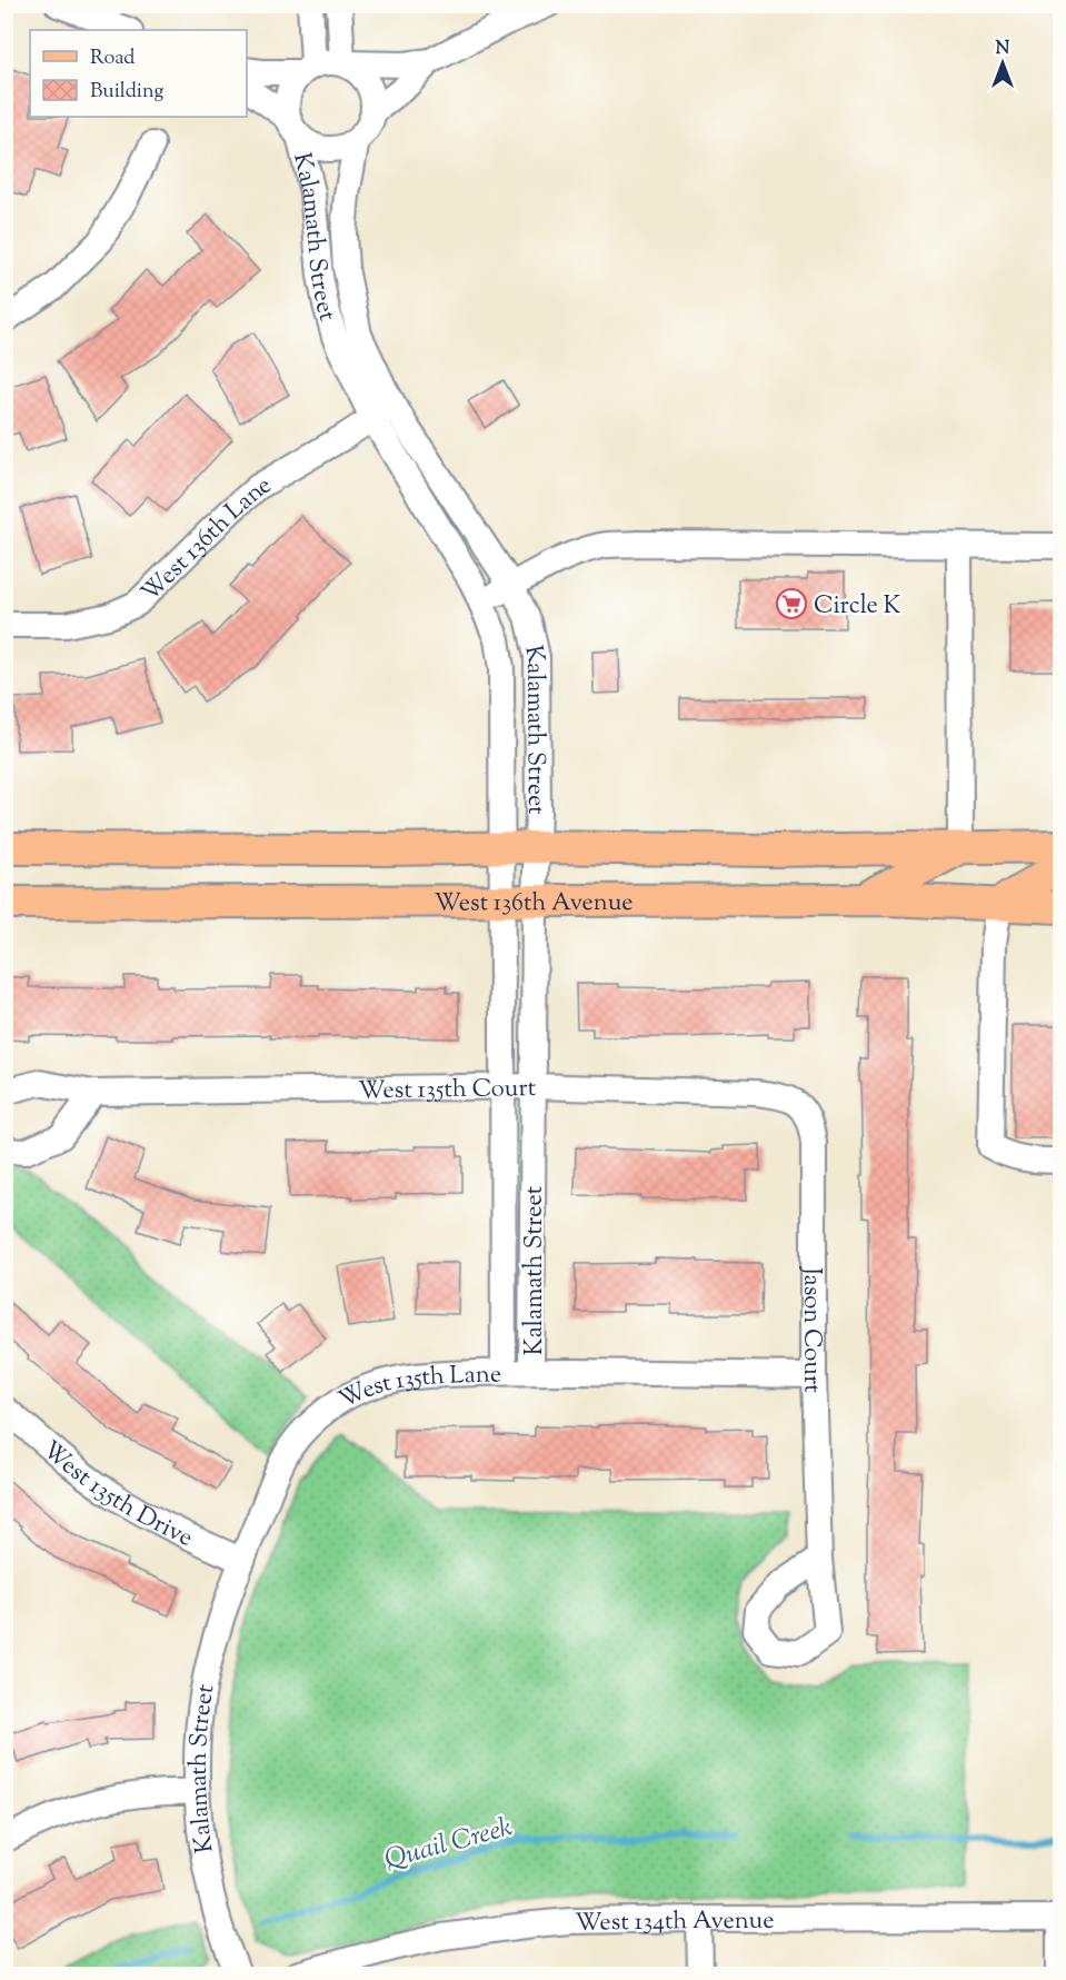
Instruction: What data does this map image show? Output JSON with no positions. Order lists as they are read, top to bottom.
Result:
{
  "streets": {
    "main road": ["West 136th Avenue"],
    "street": [
      "Kalamath Street",
      "West 136th Lane",
      "West 135th Court",
      "Jason Court",
      "West 135th Lane",
      "West 135th Drive",
      "West 134th Avenue"
    ]
  },
  "crossings": [
    ["Kalamath Street", "West 136th Lane"],
    ["Kalamath Street", "West 136th Avenue"],
    ["Kalamath Street", "West 135th Court"],
    ["Kalamath Street", "West 135th Lane"],
    ["Kalamath Street", "West 135th Drive"],
    ["West 135th Court", "Jason Court"],
    ["Jason Court", "West 135th Lane"],
    ["West 135th Lane", "West 135th Drive"]
  ],
  "water": ["Quail Creek"],
  "places": {
    "supermarket": ["Circle K"]
  },
  "legend": ["Road", "Building"],
  "north": "top"
}
